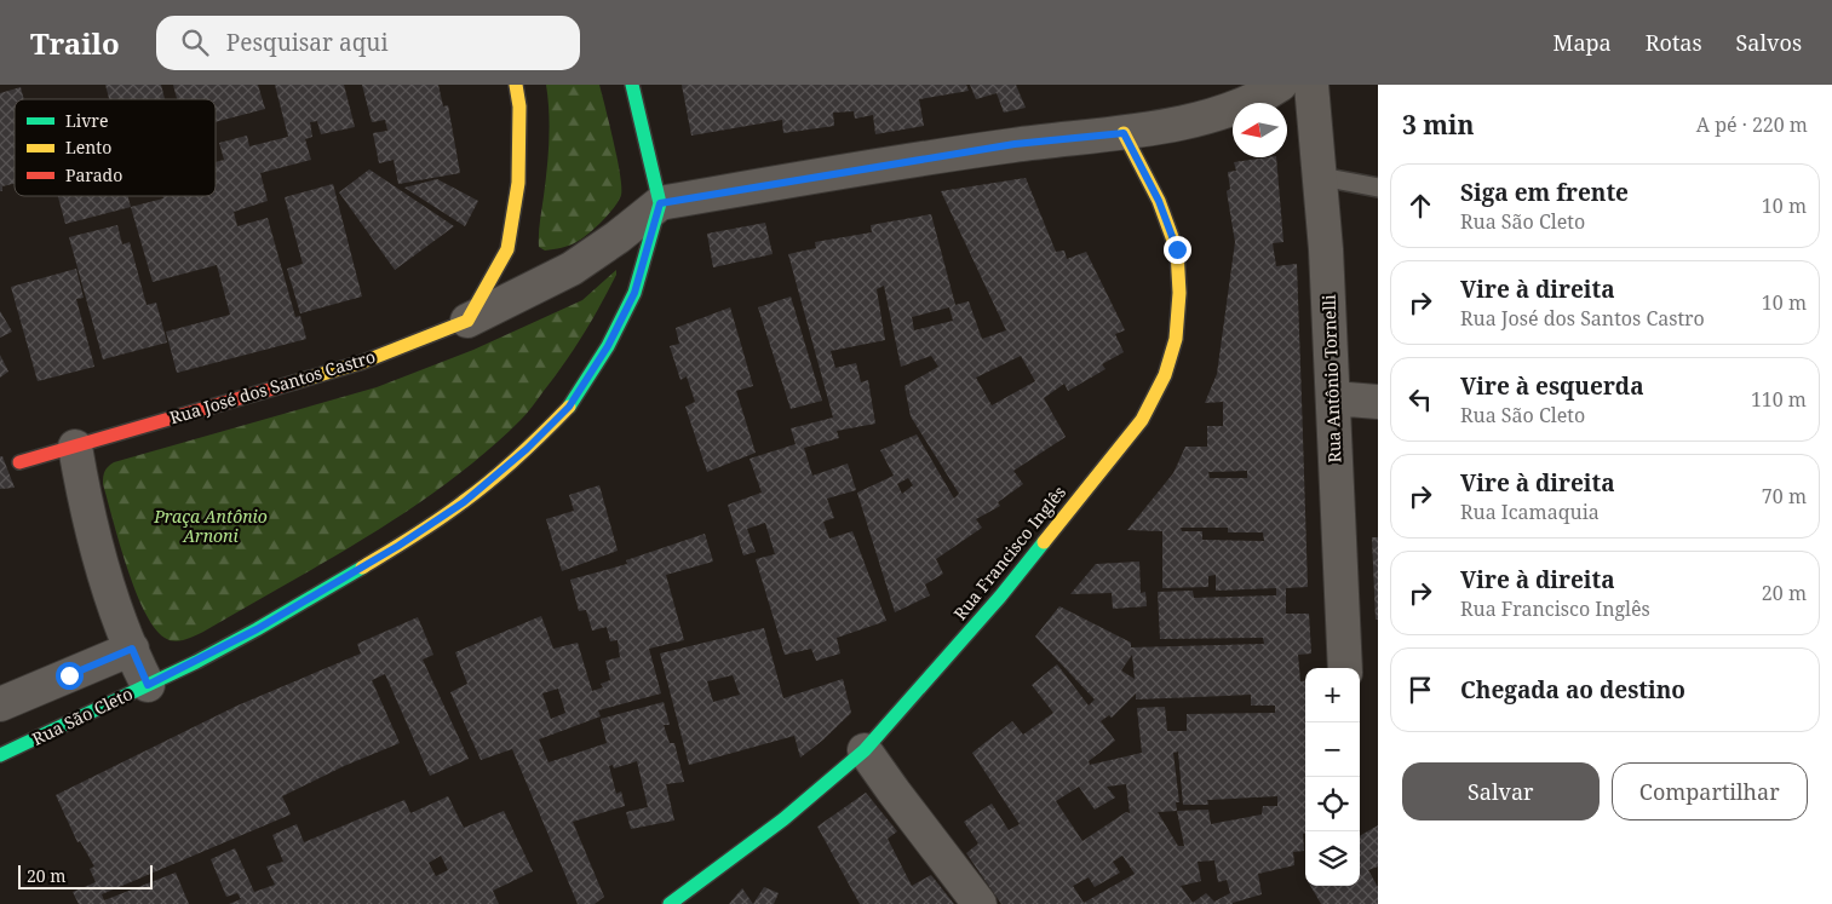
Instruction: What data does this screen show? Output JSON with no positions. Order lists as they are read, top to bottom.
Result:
{
  "streets": {
    "street": [
      "Rua Antônio Tornelli",
      "Rua José dos Santos Castro",
      "Rua Francisco Inglês",
      "Rua São Cleto"
    ]
  },
  "crossings": [
    ["Rua José dos Santos Castro", "Rua São Cleto"]
  ],
  "parks": ["Praça Antônio Arnoni"],
  "legend": ["Livre", "Lento", "Parado"],
  "scale_bar": "20 m",
  "north": "left",
  "page": {
    "header": "Trailo",
    "search": "Pesquisar aqui",
    "nav": ["Mapa", "Rotas", "Salvos"],
    "heading": ["3 min", "A pé · 220 m"],
    "list": [
      ["Siga em frente", "Rua São Cleto", "10 m"],
      ["Vire à direita", "Rua José dos Santos Castro", "10 m"],
      ["Vire à esquerda", "Rua São Cleto", "110 m"],
      ["Vire à direita", "Rua Icamaquia", "70 m"],
      ["Vire à direita", "Rua Francisco Inglês", "20 m"],
      "Chegada ao destino"
    ],
    "map_buttons": ["+", "−"],
    "buttons": ["Salvar", "Compartilhar"],
    "scale": "20 m"
  }
}
